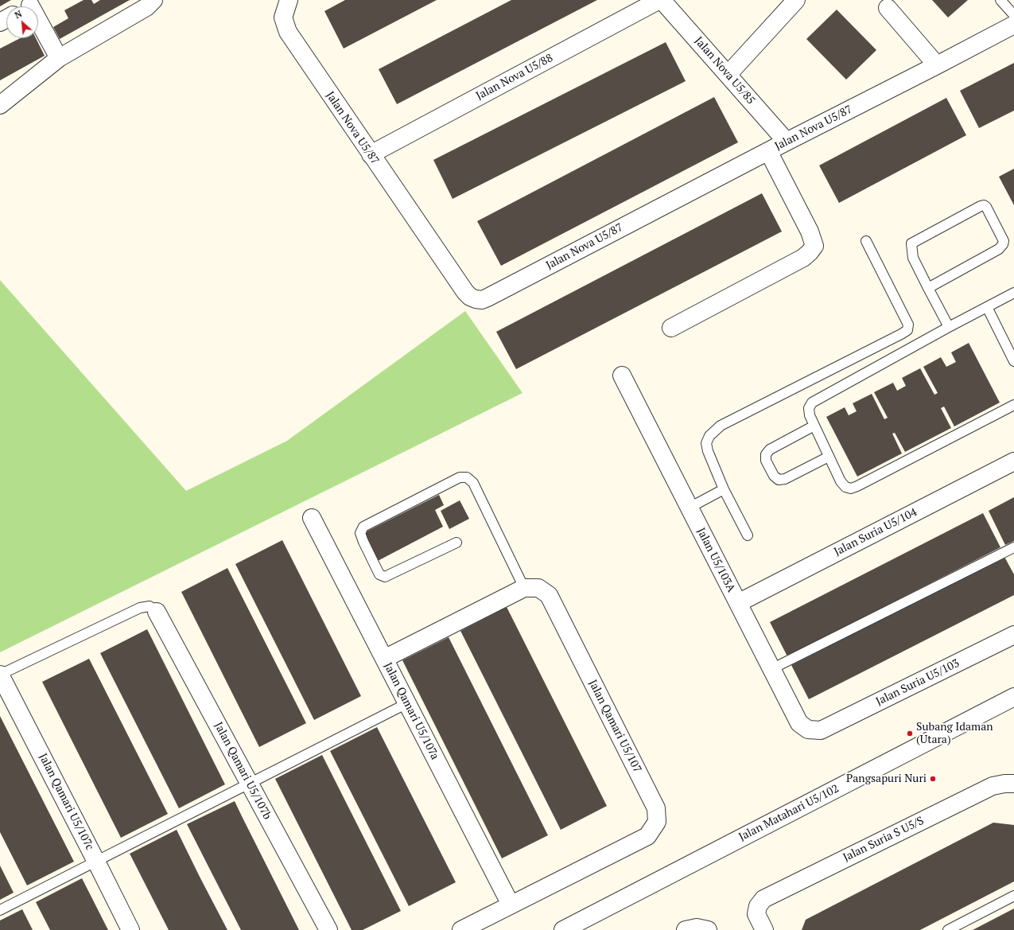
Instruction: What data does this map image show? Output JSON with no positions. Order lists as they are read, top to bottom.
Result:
{
  "streets": {
    "street": [
      "Jalan Nova U5/85",
      "Jalan Nova U5/88",
      "Jalan Nova U5/87",
      "Jalan Suria U5/104",
      "Jalan U5/103A",
      "Jalan Suria U5/103",
      "Jalan Qamari U5/107a",
      "Jalan Qamari U5/107",
      "Jalan Qamari U5/107b",
      "Jalan Qamari U5/107c",
      "Jalan Matahari U5/102",
      "Jalan Suria S U5/S"
    ]
  },
  "crossings": [
    ["Jalan Nova U5/85", "Jalan Nova U5/87"],
    ["Jalan Nova U5/88", "Jalan Nova U5/87"],
    ["Jalan Suria U5/104", "Jalan U5/103A"],
    ["Jalan U5/103A", "Jalan Suria U5/103"],
    ["Jalan Qamari U5/107a", "Jalan Qamari U5/107"]
  ],
  "places": ["Subang Idaman (Utara)", "Pangsapuri Nuri"],
  "north": "top left"
}
